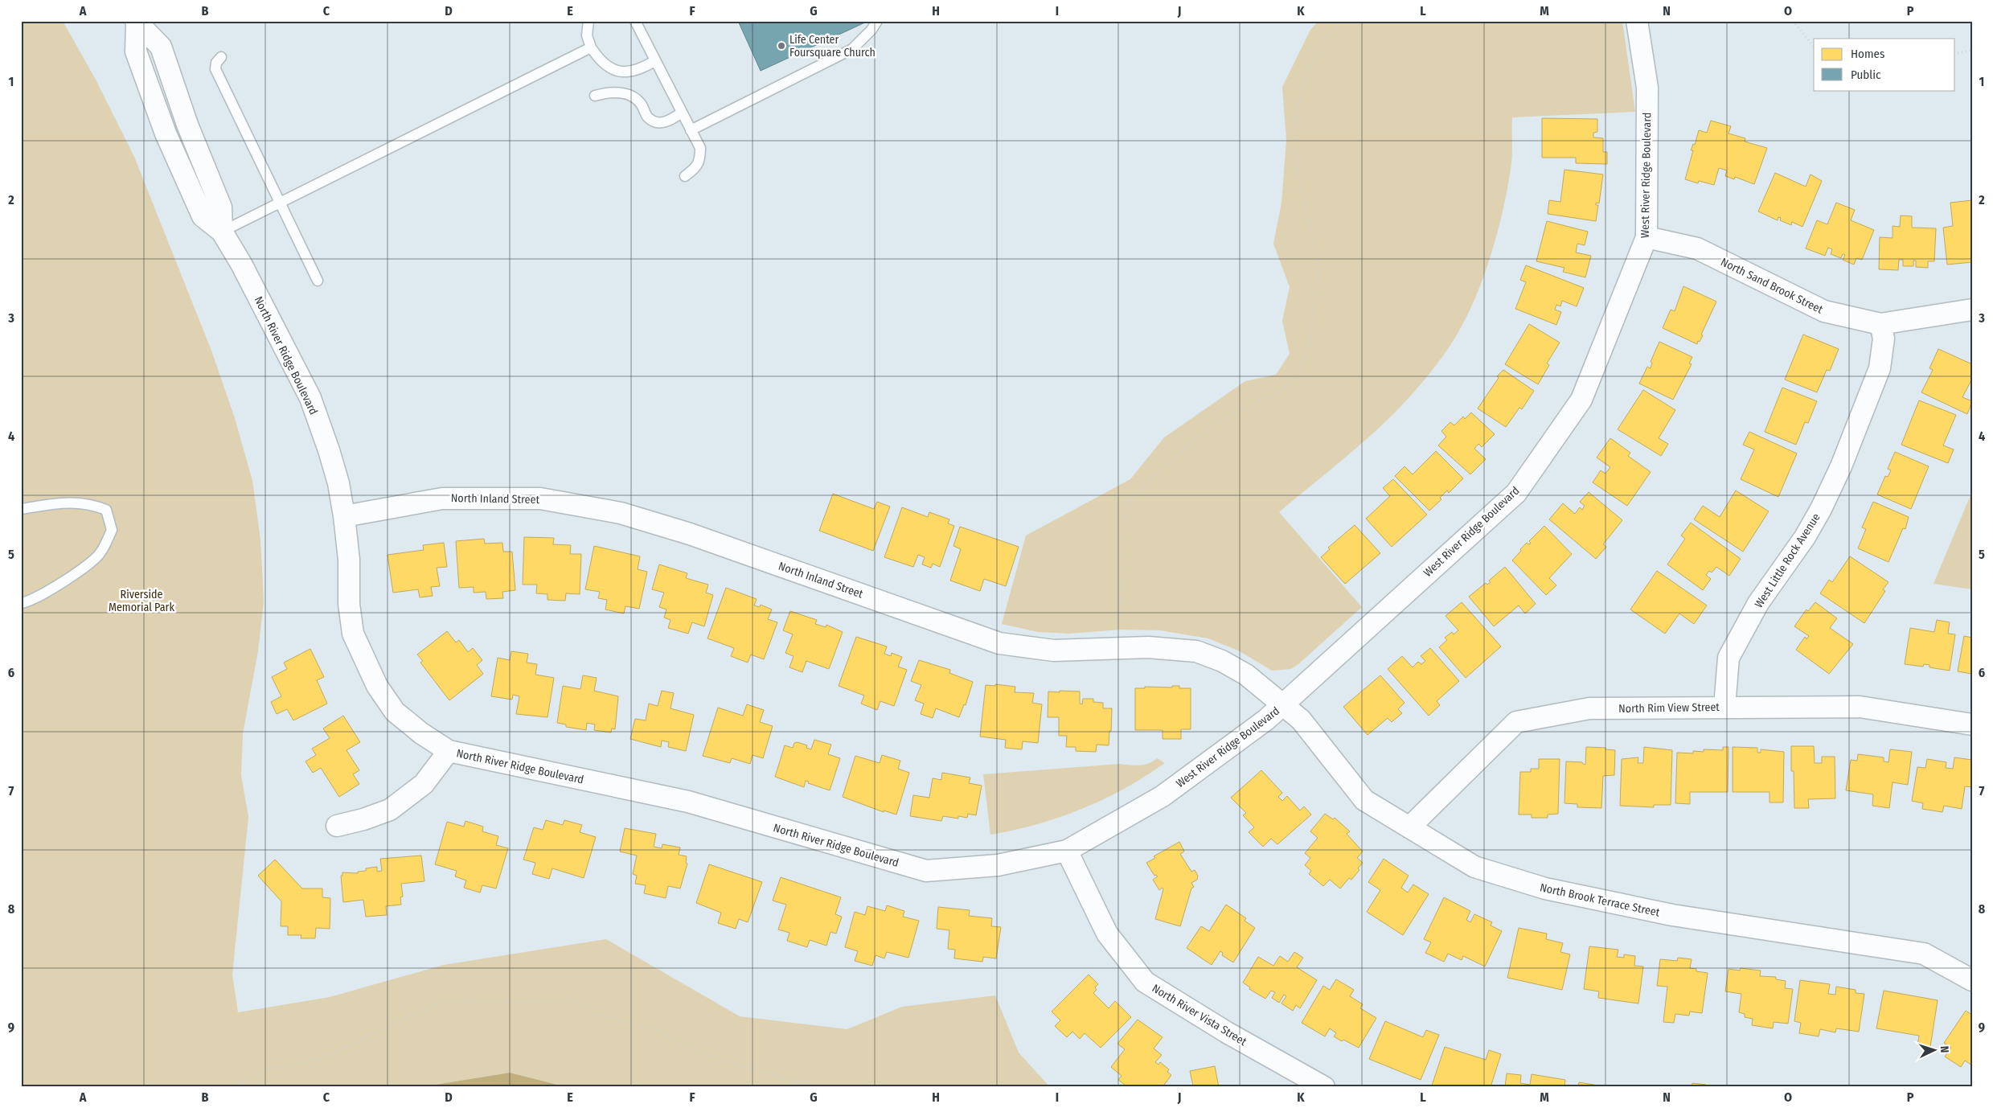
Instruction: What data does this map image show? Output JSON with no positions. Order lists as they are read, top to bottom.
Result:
{
  "streets": {
    "street": [
      "West River Ridge Boulevard",
      "North Sand Brook Street",
      "North River Ridge Boulevard",
      "North Inland Street",
      "West Little Rock Avenue",
      "North Rim View Street",
      "North Brook Terrace Street",
      "North River Vista Street"
    ]
  },
  "crossings": [
    ["West River Ridge Boulevard", "North Sand Brook Street"],
    ["West River Ridge Boulevard", "North River Ridge Boulevard"],
    ["West River Ridge Boulevard", "North Inland Street"],
    ["West River Ridge Boulevard", "North Brook Terrace Street"],
    ["West River Ridge Boulevard", "North River Vista Street"],
    ["North Sand Brook Street", "West Little Rock Avenue"],
    ["North River Ridge Boulevard", "North Inland Street"],
    ["North River Ridge Boulevard", "North River Vista Street"],
    ["North Inland Street", "North Brook Terrace Street"],
    ["West Little Rock Avenue", "North Rim View Street"],
    ["North Rim View Street", "North Brook Terrace Street"]
  ],
  "parks": ["Riverside Memorial Park"],
  "places": ["Life Center Foursquare Church"],
  "legend": ["Homes", "Public"],
  "north": "right",
  "grid": {
    "columns": [
      "A",
      "B",
      "C",
      "D",
      "E",
      "F",
      "G",
      "H",
      "I",
      "J",
      "K",
      "L",
      "M",
      "N",
      "O",
      "P"
    ],
    "rows": [
      "1",
      "2",
      "3",
      "4",
      "5",
      "6",
      "7",
      "8",
      "9"
    ]
  }
}
